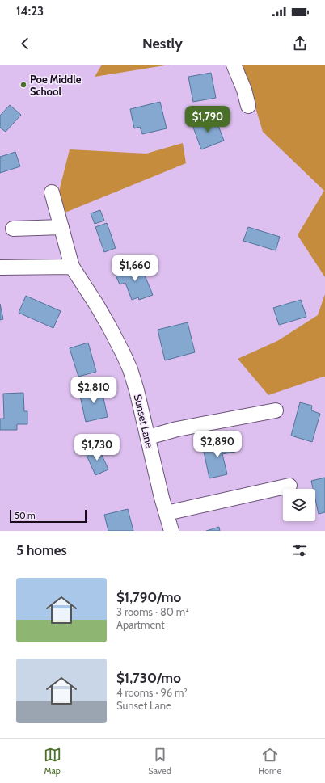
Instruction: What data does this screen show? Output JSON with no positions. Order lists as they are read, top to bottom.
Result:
{
  "streets": {
    "street": ["Sunset Lane"]
  },
  "places": ["Poe Middle School"],
  "scale_bar": "50 m",
  "page": {
    "status": "14:23",
    "header": "Nestly",
    "price": [
      "$1,790",
      "$1,660",
      "$2,810",
      "$2,890",
      "$1,730"
    ],
    "scale": "50 m",
    "heading": "5 homes",
    "list": [
      {
        "name": "$1,790/mo",
        "note": "3 rooms · 80 m² · Apartment"
      },
      {
        "name": "$1,730/mo",
        "note": "4 rooms · 96 m² · Sunset Lane"
      }
    ],
    "tabs": ["Map", "Saved", "Home"]
  }
}
